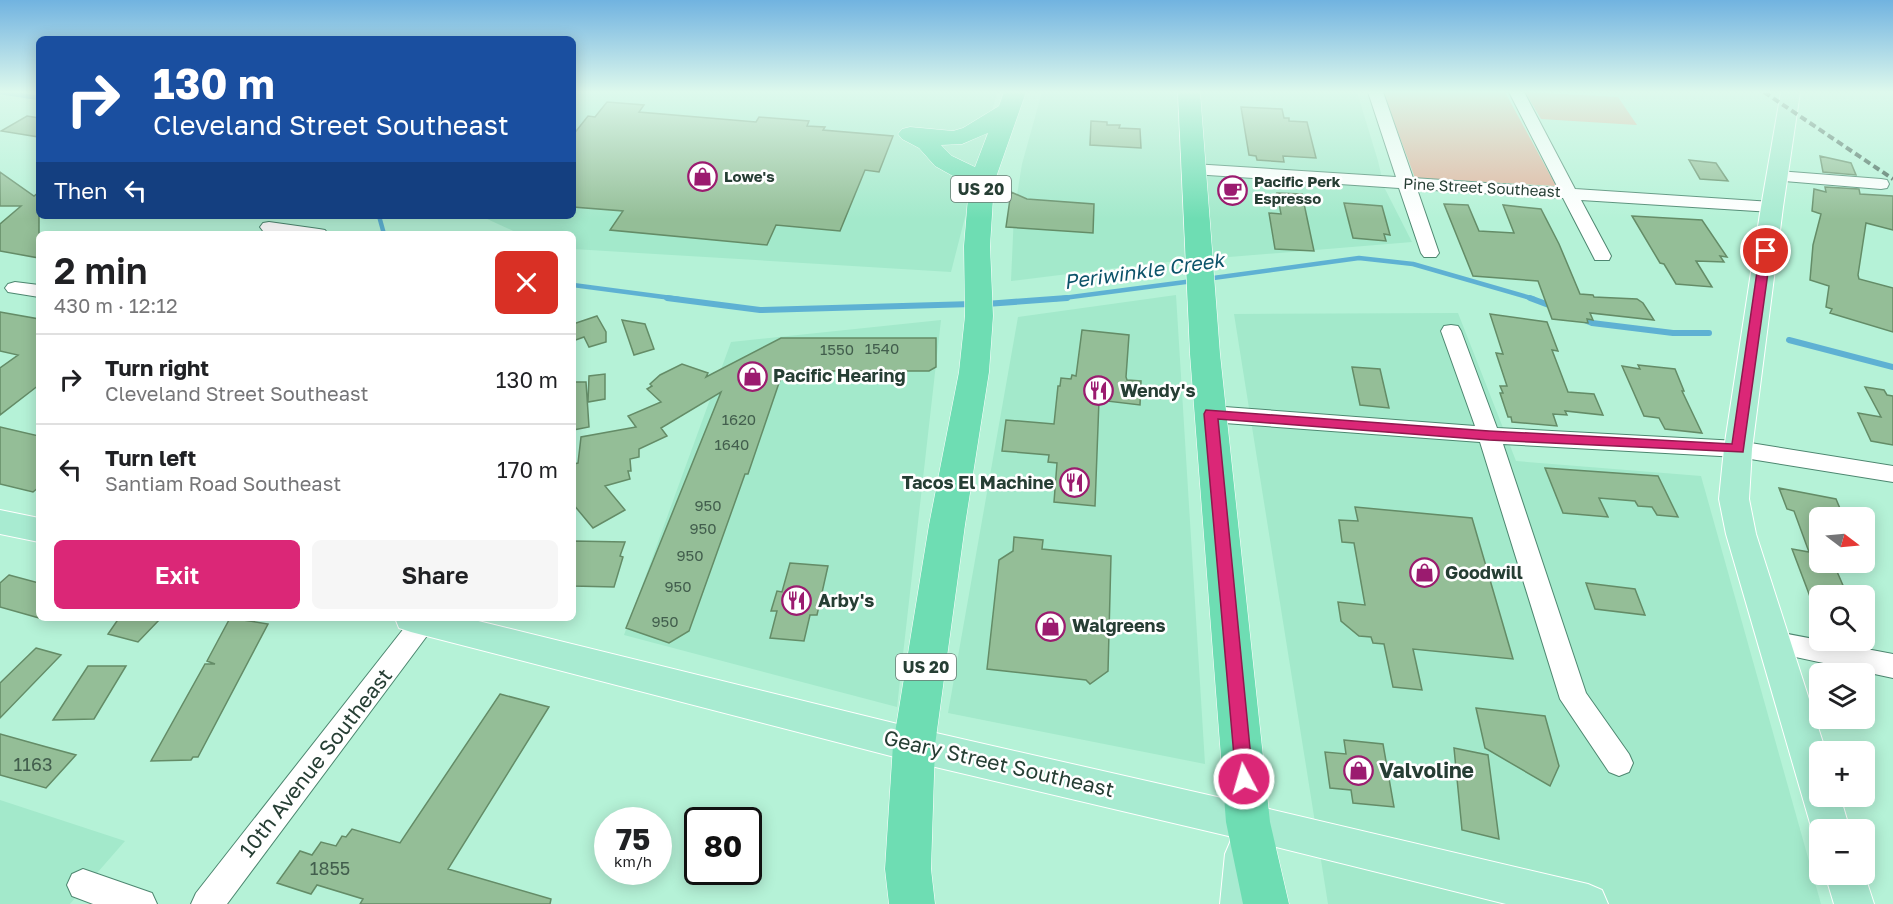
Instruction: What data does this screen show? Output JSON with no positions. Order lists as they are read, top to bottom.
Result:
{
  "streets": {
    "highway": ["US 20"],
    "main road": ["Geary Street Southeast"],
    "street": ["Pine Street Southeast", "10th Avenue Southeast"]
  },
  "crossings": [
    ["US 20", "Geary Street Southeast"]
  ],
  "water": ["Periwinkle Creek"],
  "places": {
    "shop": [
      "Lowe's",
      "Pacific Hearing",
      "Goodwill",
      "Walgreens",
      "Valvoline"
    ],
    "cafe": ["Pacific Perk Espresso"],
    "restaurant": ["Wendy's", "Tacos El Machine", "Arby's"]
  },
  "house_numbers": [
    "1540",
    "1550",
    "1620",
    "1640",
    "950",
    "950",
    "950",
    "950",
    "950",
    "1163",
    "1855"
  ],
  "north": "right",
  "page": {
    "turn": ["130 m", "Cleveland Street Southeast"],
    "then": "Then",
    "heading": ["2 min", "430 m · 12:12"],
    "list": [
      {
        "name": "Turn right",
        "note": "Cleveland Street Southeast",
        "value": "130 m"
      },
      {
        "name": "Turn left",
        "note": "Santiam Road Southeast",
        "value": "170 m"
      }
    ],
    "map_buttons": ["+", "−"],
    "buttons": ["Exit", "Share"],
    "speed": "75 km/h",
    "limit": "80"
  }
}
